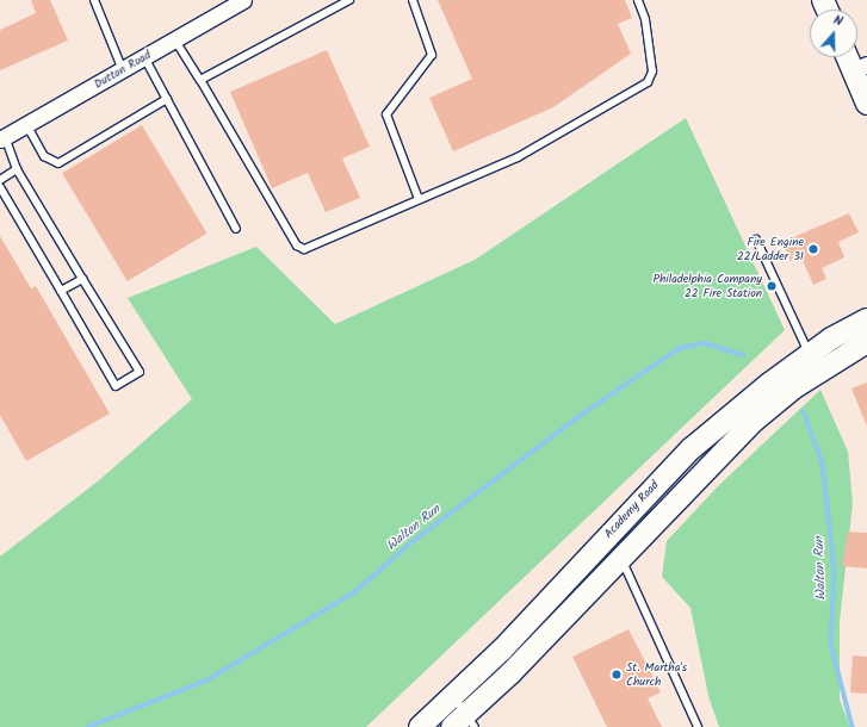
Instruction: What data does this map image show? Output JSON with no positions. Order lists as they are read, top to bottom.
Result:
{
  "streets": {
    "main road": ["Academy Road"],
    "street": ["Dutton Road"]
  },
  "water": ["Walton Run"],
  "places": ["Fire Engine 22/Ladder 31", "Philadelphia Company 22 Fire Station", "St. Martha's Church"],
  "north": "top"
}
